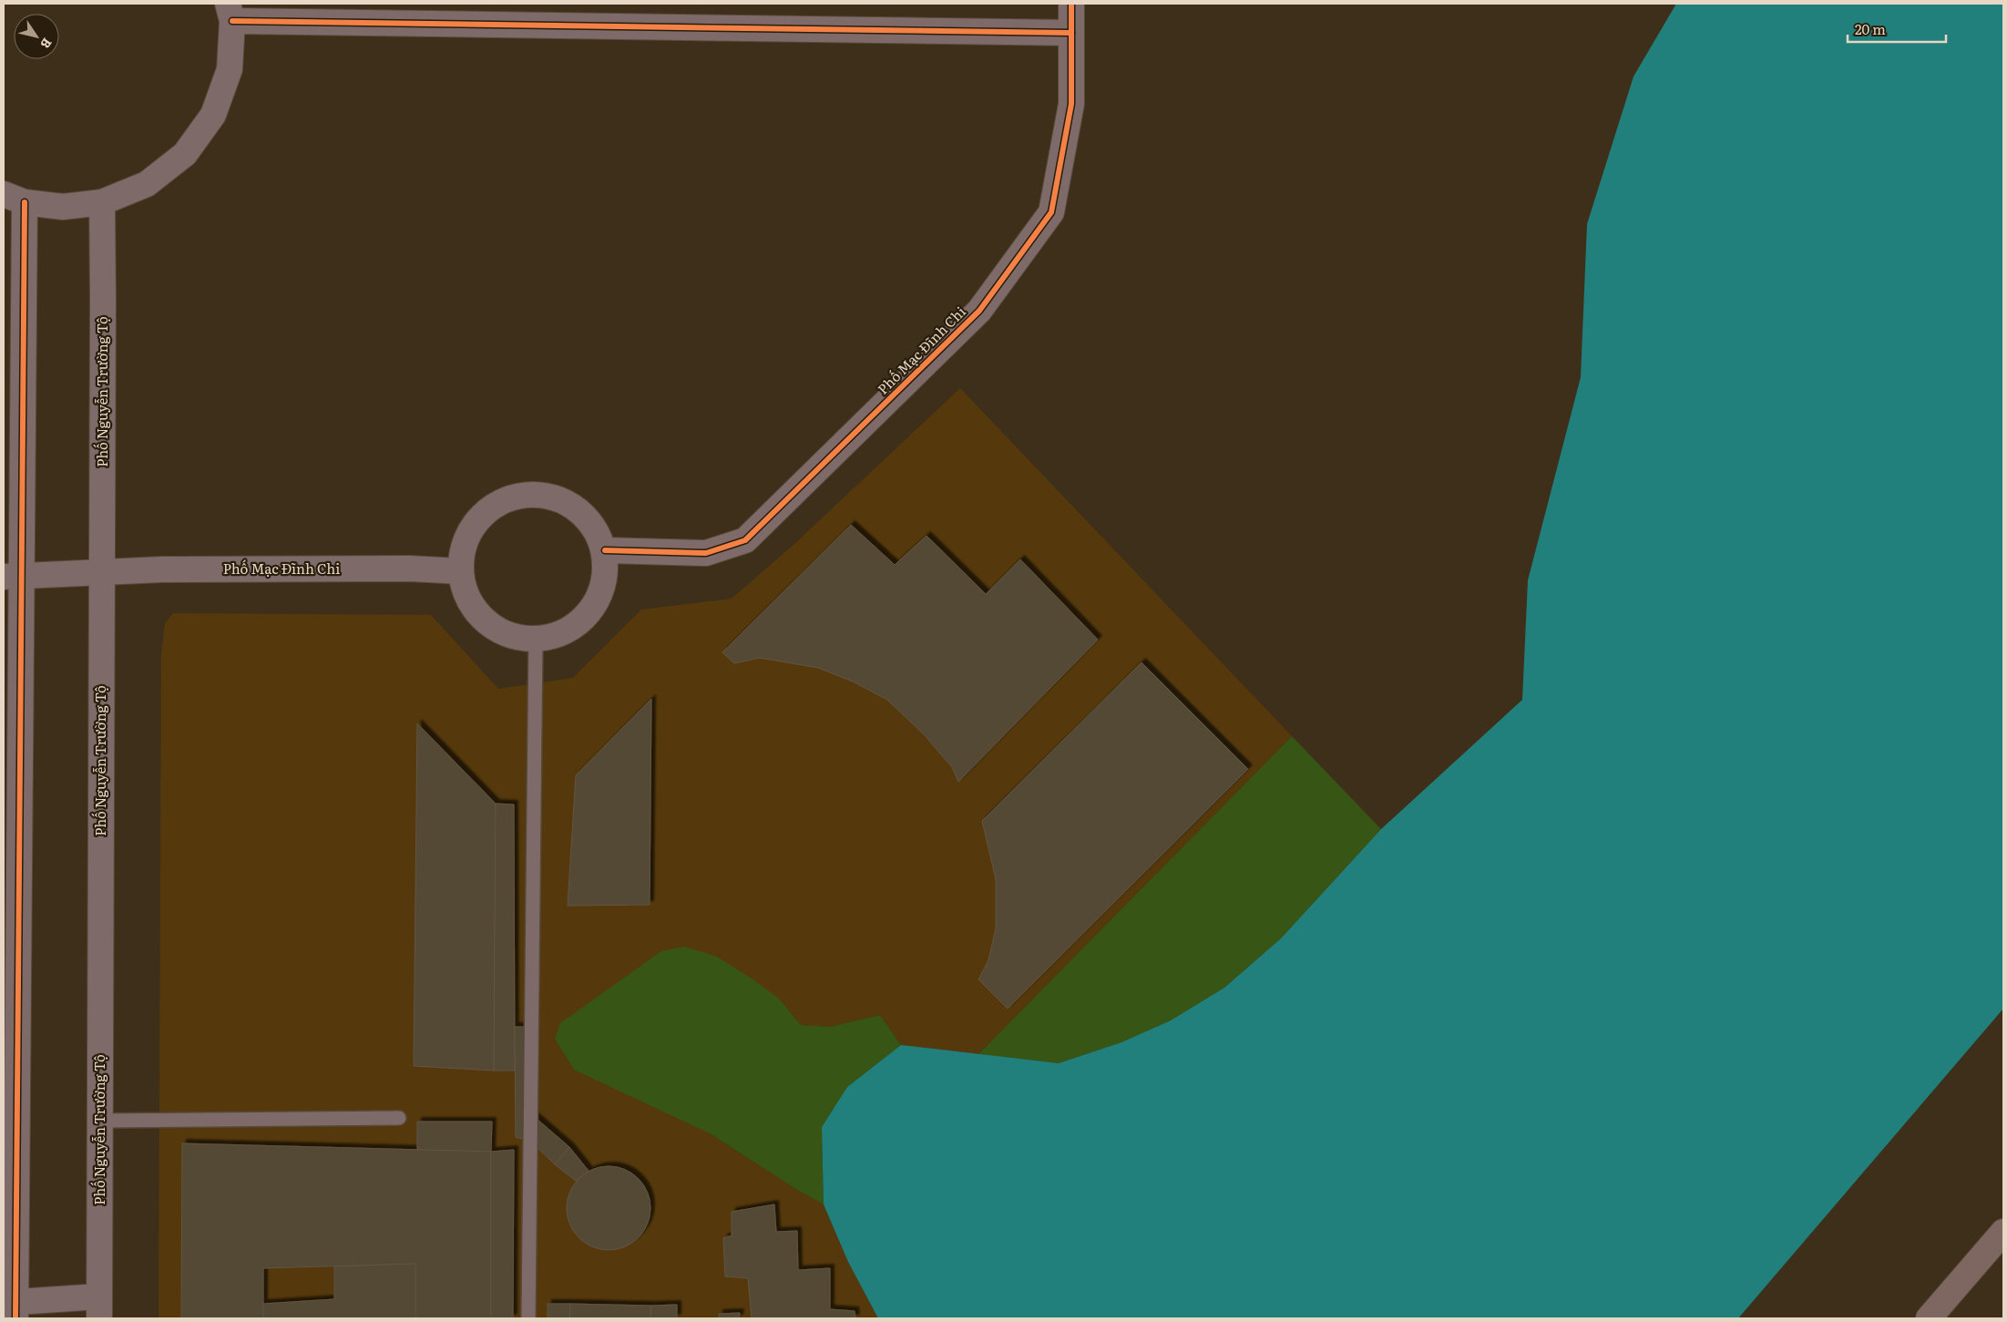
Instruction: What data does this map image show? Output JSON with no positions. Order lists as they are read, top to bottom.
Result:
{
  "streets": {
    "street": ["Phố Mạc Đĩnh Chi", "Phố Nguyễn Trường Tộ"]
  },
  "crossings": [
    ["Phố Mạc Đĩnh Chi", "Phố Nguyễn Trường Tộ"]
  ],
  "scale_bar": "20 m",
  "north": "bottom right"
}
